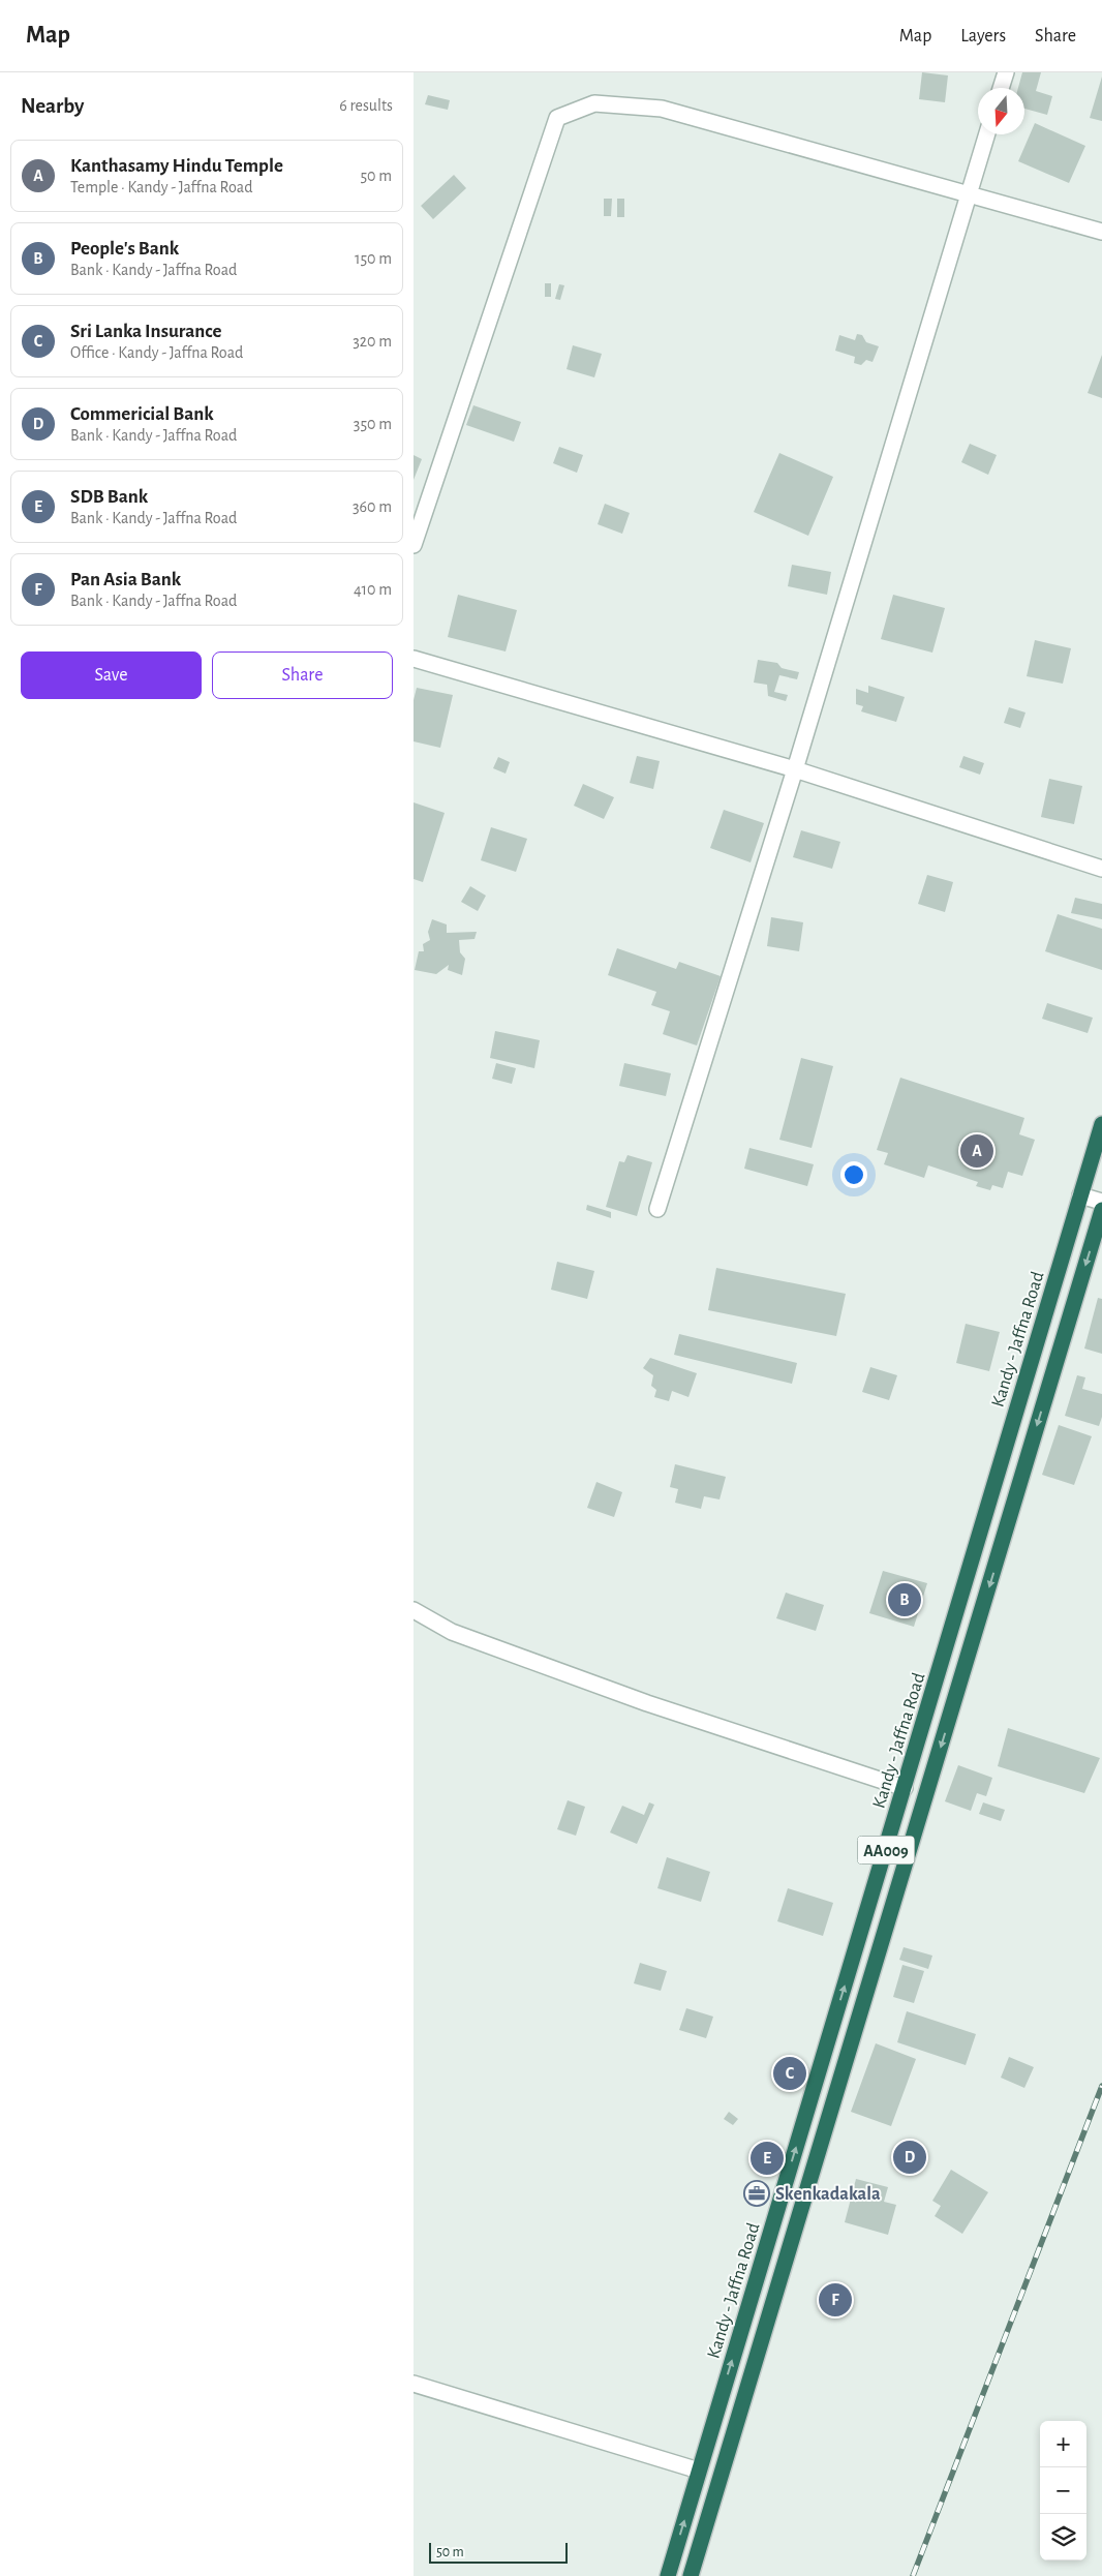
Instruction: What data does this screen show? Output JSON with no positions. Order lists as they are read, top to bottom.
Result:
{
  "streets": {
    "highway": ["Kandy - Jaffna Road", "AA009"]
  },
  "places": {
    "office": ["Skenkadakala"]
  },
  "scale_bar": "50 m",
  "north": "bottom",
  "page": {
    "header": "Map",
    "nav": ["Map", "Layers", "Share"],
    "heading": ["Nearby", "6 results"],
    "list": [
      {
        "mark": "A",
        "name": "Kanthasamy Hindu Temple",
        "note": "Temple · Kandy - Jaffna Road",
        "value": "50 m"
      },
      {
        "mark": "B",
        "name": "People's Bank",
        "note": "Bank · Kandy - Jaffna Road",
        "value": "150 m"
      },
      {
        "mark": "C",
        "name": "Sri Lanka Insurance",
        "note": "Office · Kandy - Jaffna Road",
        "value": "320 m"
      },
      {
        "mark": "D",
        "name": "Commericial Bank",
        "note": "Bank · Kandy - Jaffna Road",
        "value": "350 m"
      },
      {
        "mark": "E",
        "name": "SDB Bank",
        "note": "Bank · Kandy - Jaffna Road",
        "value": "360 m"
      },
      {
        "mark": "F",
        "name": "Pan Asia Bank",
        "note": "Bank · Kandy - Jaffna Road",
        "value": "410 m"
      }
    ],
    "buttons": ["Save", "Share"],
    "pins": [
      "A",
      "B",
      "C",
      "D",
      "E",
      "F"
    ],
    "map_buttons": ["+", "−"],
    "scale": "50 m"
  }
}
